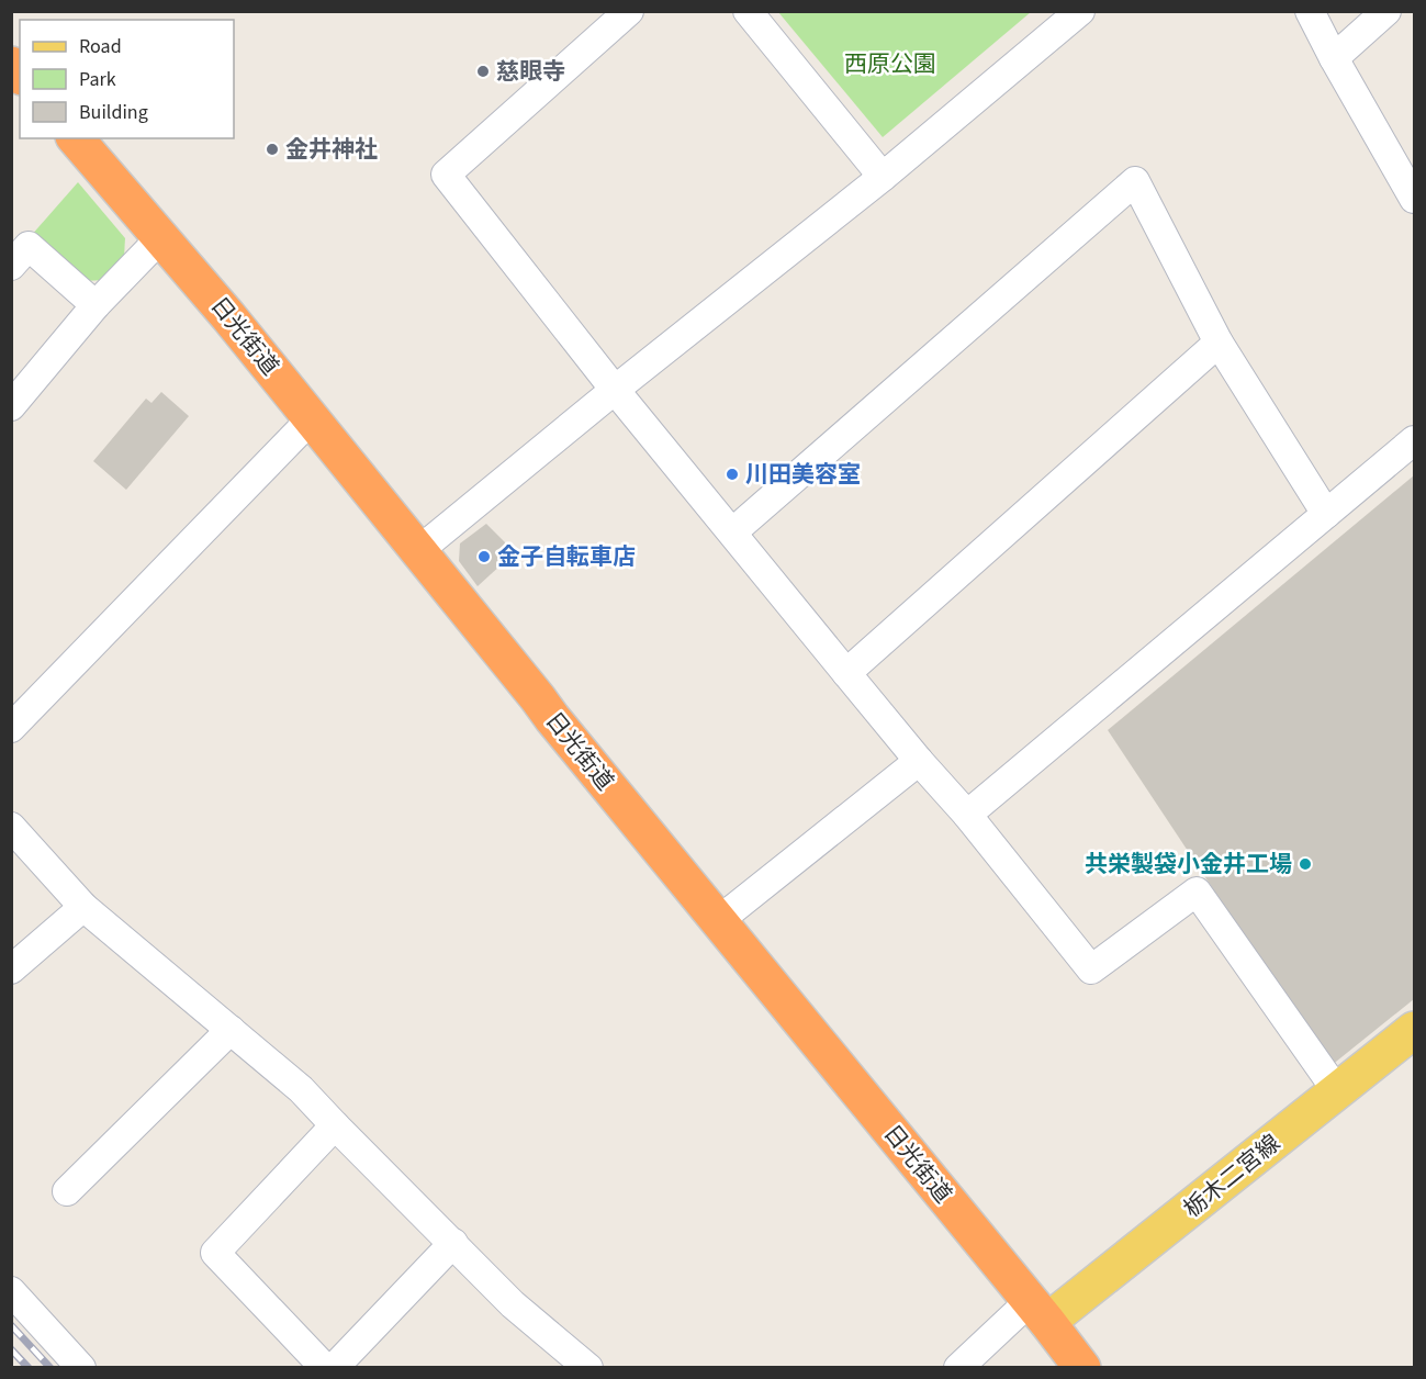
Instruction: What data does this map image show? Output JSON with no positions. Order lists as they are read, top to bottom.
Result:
{
  "streets": {
    "highway": ["日光街道"],
    "main road": ["栃木二宮線"]
  },
  "crossings": [
    ["日光街道", "栃木二宮線"]
  ],
  "parks": ["西原公園"],
  "places": [
    "慈眼寺",
    "金井神社",
    "川田美容室",
    "金子自転車店",
    "共栄製袋小金井工場"
  ],
  "legend": ["Road", "Park", "Building"]
}
